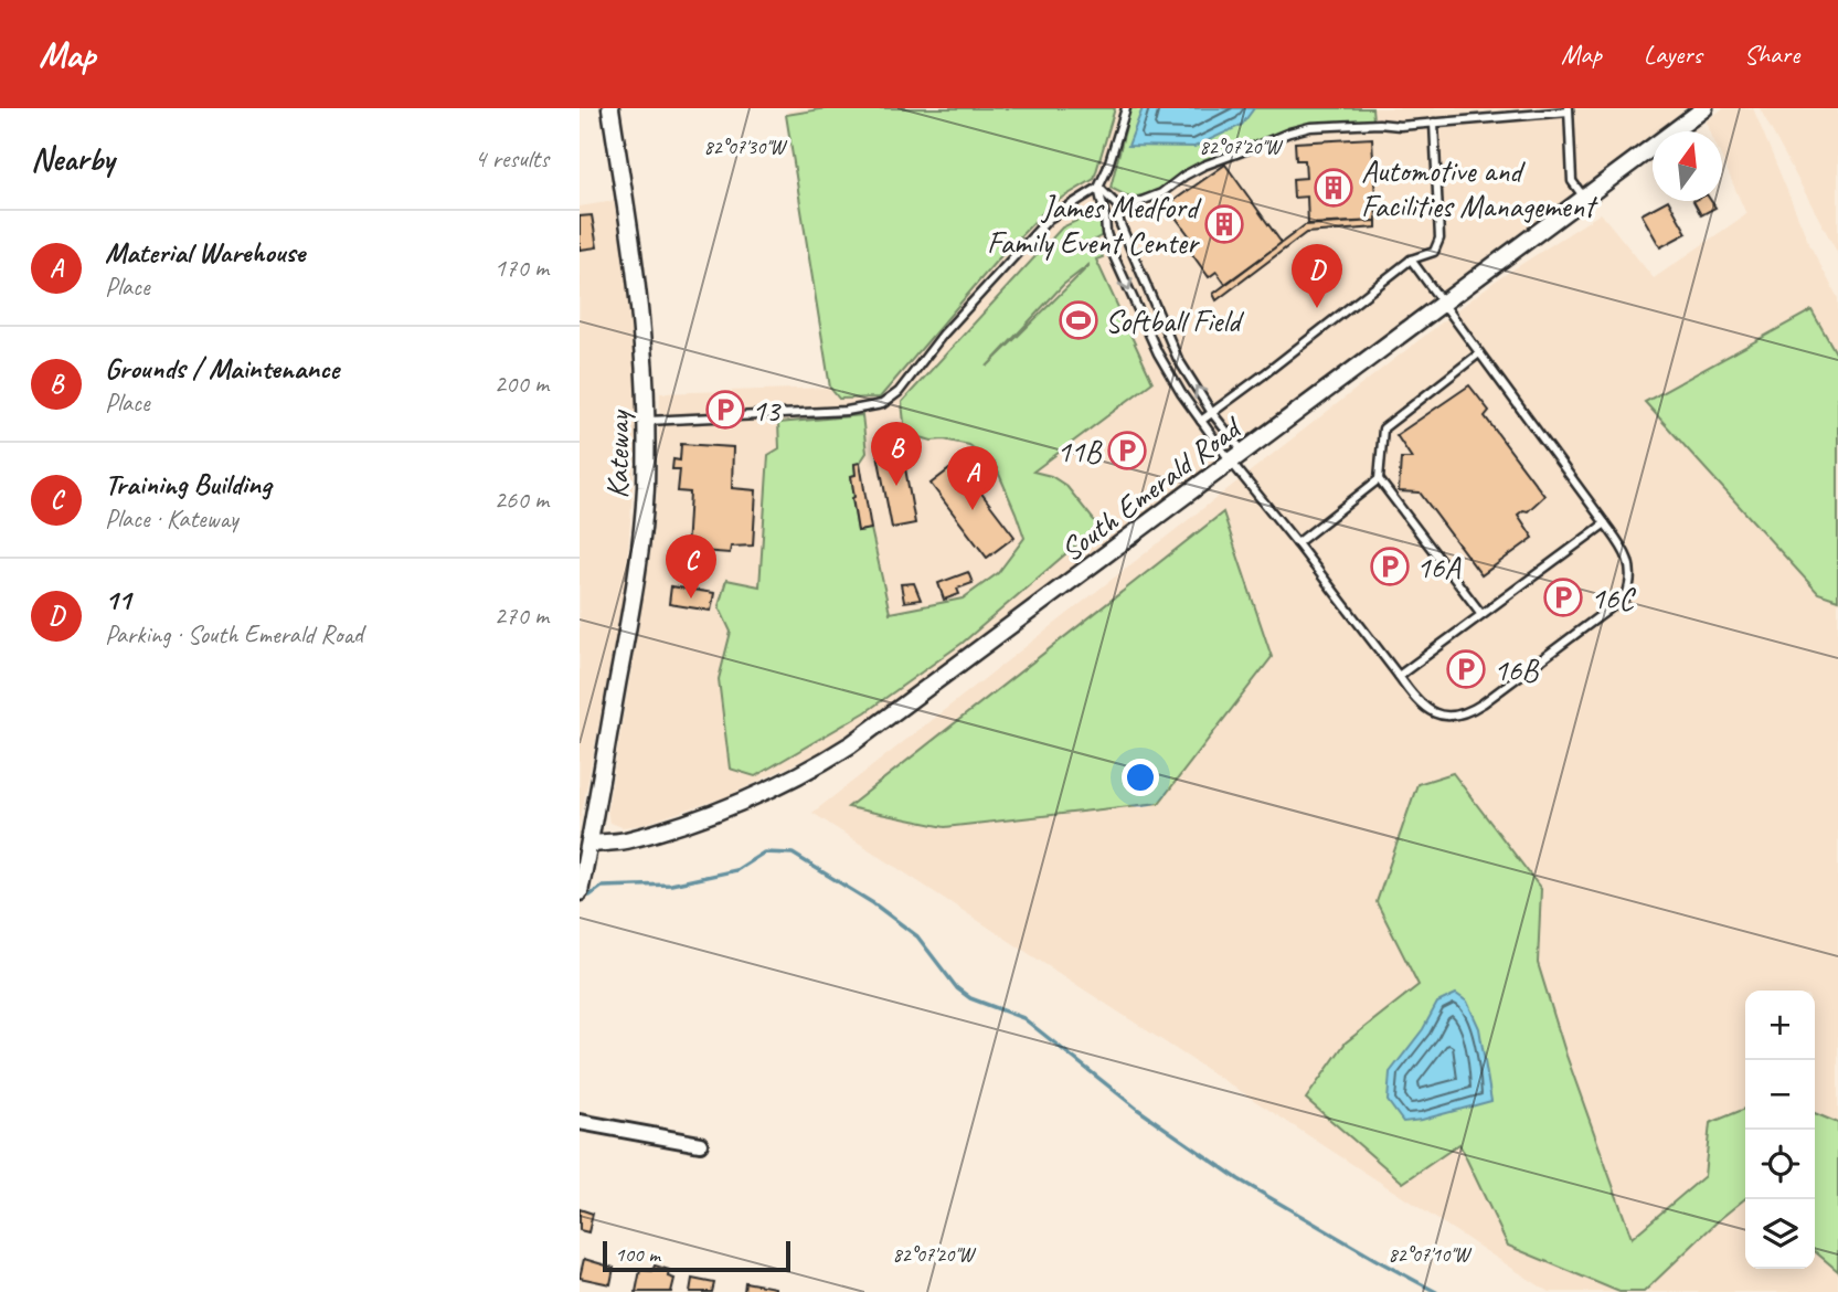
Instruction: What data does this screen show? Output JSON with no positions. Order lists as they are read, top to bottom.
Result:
{
  "streets": {
    "street": ["Kateway", "South Emerald Road"]
  },
  "crossings": [
    ["Kateway", "South Emerald Road"]
  ],
  "places": {
    "building": ["Automotive and Facilities Management", "James Medford Family Event Center"],
    "sports": ["Softball Field"],
    "parking": [
      "13",
      "11B",
      "16A",
      "16C",
      "16B"
    ]
  },
  "scale_bar": "100 m",
  "north": "top",
  "page": {
    "header": "Map",
    "nav": ["Map", "Layers", "Share"],
    "heading": ["Nearby", "4 results"],
    "list": [
      {
        "mark": "A",
        "name": "Material Warehouse",
        "note": "Place",
        "value": "170 m"
      },
      {
        "mark": "B",
        "name": "Grounds / Maintenance",
        "note": "Place",
        "value": "200 m"
      },
      {
        "mark": "C",
        "name": "Training Building",
        "note": "Place · Kateway",
        "value": "260 m"
      },
      {
        "mark": "D",
        "name": "11",
        "note": "Parking · South Emerald Road",
        "value": "270 m"
      }
    ],
    "pins": [
      "D",
      "B",
      "A",
      "C"
    ],
    "map_buttons": ["+", "−"],
    "scale": "100 m"
  },
  "coordinates": ["82°07'30\"W", "82°07'20\"W", "82°07'10\"W"]
}
